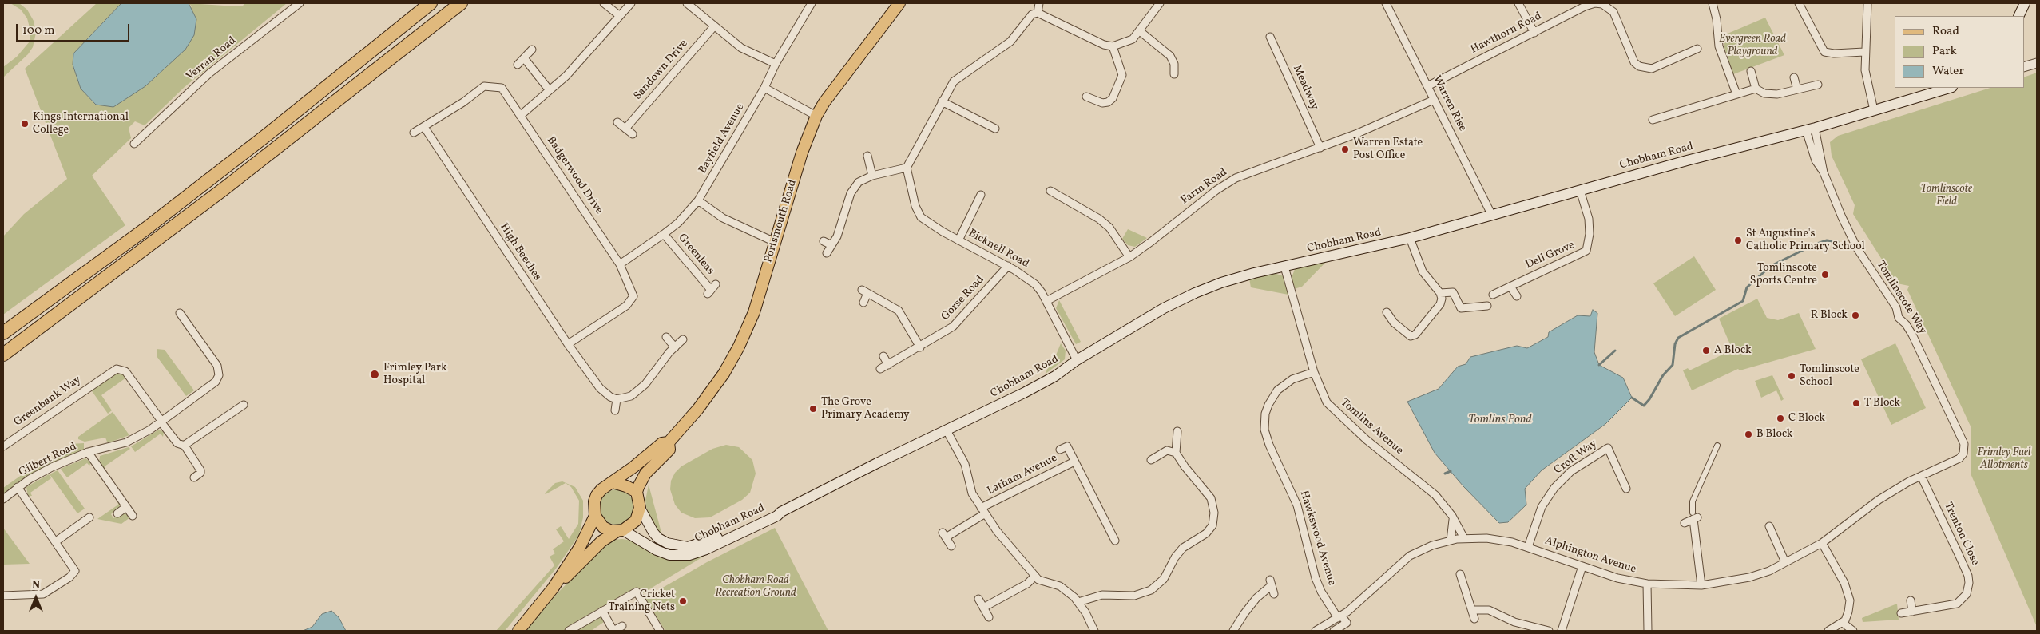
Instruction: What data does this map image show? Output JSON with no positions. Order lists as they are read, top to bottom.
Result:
{
  "streets": {
    "main road": ["Chobham Road", "Portsmouth Road"],
    "street": [
      "Hawthorn Road",
      "Verran Road",
      "Sandown Drive",
      "Meadway",
      "Warren Rise",
      "Bayfield Avenue",
      "Badgerwood Drive",
      "Farm Road",
      "Bicknell Road",
      "High Beeches",
      "Greenleas",
      "Dell Grove",
      "Tomlinscote Way",
      "Gorse Road",
      "Greenbank Way",
      "Tomlins Avenue",
      "Croft Way",
      "Gilbert Road",
      "Latham Avenue",
      "Trenton Close",
      "Hawkswood Avenue",
      "Alphington Avenue"
    ]
  },
  "crossings": [
    ["Hawthorn Road", "Warren Rise"],
    ["Meadway", "Farm Road"],
    ["Warren Rise", "Chobham Road"],
    ["Warren Rise", "Farm Road"],
    ["Bayfield Avenue", "Badgerwood Drive"],
    ["Bayfield Avenue", "Greenleas"],
    ["Chobham Road", "Bicknell Road"],
    ["Chobham Road", "Dell Grove"],
    ["Chobham Road", "Tomlinscote Way"],
    ["Chobham Road", "Tomlins Avenue"],
    ["Badgerwood Drive", "High Beeches"],
    ["Farm Road", "Bicknell Road"],
    ["Bicknell Road", "Gorse Road"],
    ["Tomlinscote Way", "Alphington Avenue"],
    ["Greenbank Way", "Gilbert Road"],
    ["Tomlins Avenue", "Hawkswood Avenue"],
    ["Tomlins Avenue", "Alphington Avenue"],
    ["Croft Way", "Alphington Avenue"],
    ["Trenton Close", "Alphington Avenue"],
    ["Hawkswood Avenue", "Alphington Avenue"]
  ],
  "water": ["Tomlins Pond"],
  "parks": [
    "Evergreen Road Playground",
    "Tomlinscote Field",
    "Frimley Fuel Allotments",
    "Chobham Road Recreation Ground"
  ],
  "places": [
    "Kings International College",
    "Warren Estate Post Office",
    "St Augustine's Catholic Primary School",
    "Tomlinscote Sports Centre",
    "R Block",
    "A Block",
    "Frimley Park Hospital",
    "Tomlinscote School",
    "T Block",
    "The Grove Primary Academy",
    "C Block",
    "B Block",
    "Cricket Training Nets"
  ],
  "legend": ["Road", "Park", "Water"],
  "scale_bar": "100 m",
  "north": "top"
}
